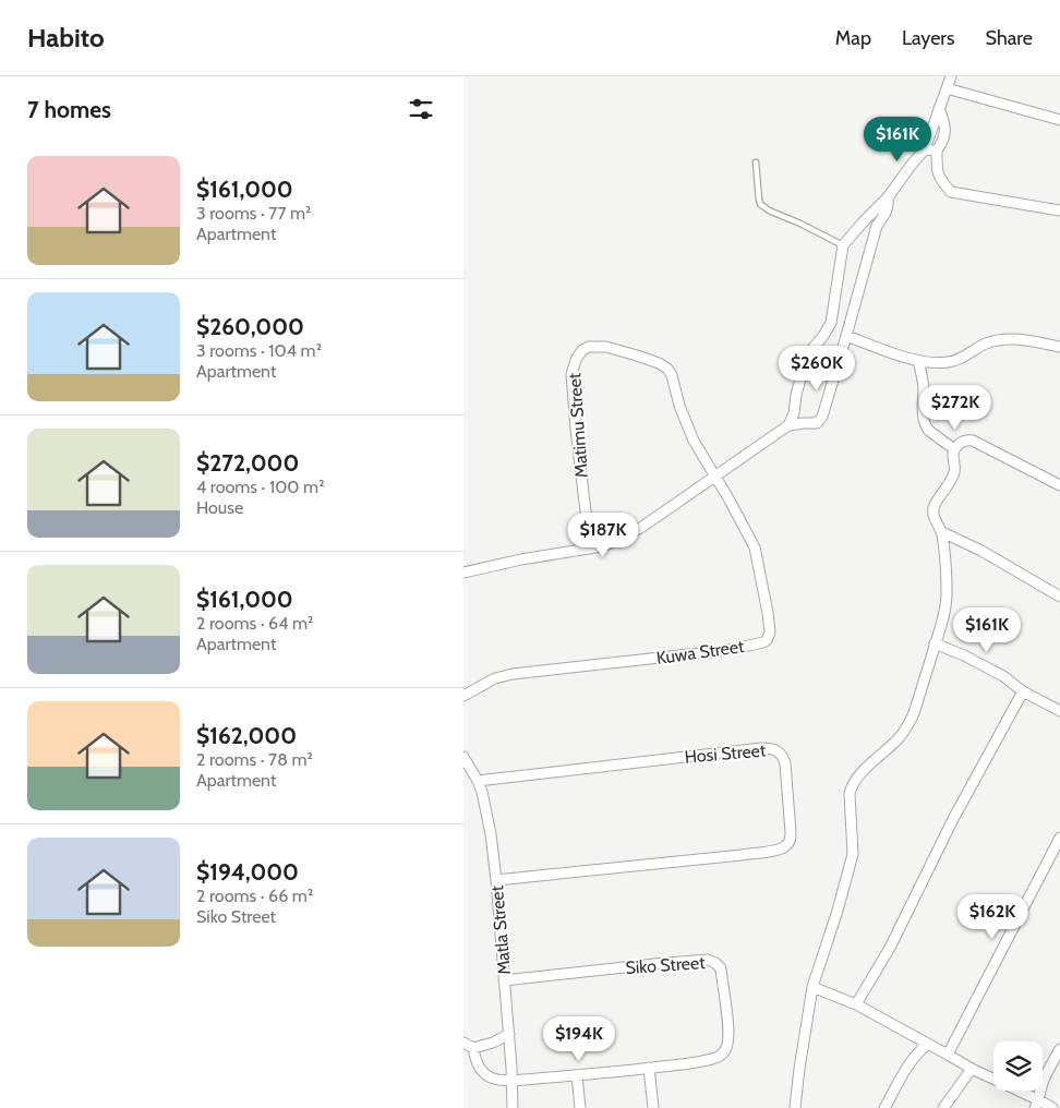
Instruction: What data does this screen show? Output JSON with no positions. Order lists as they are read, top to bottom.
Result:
{
  "streets": {
    "street": [
      "Matimu Street",
      "Kuwa Street",
      "Hosi Street",
      "Matla Street",
      "Siko Street"
    ]
  },
  "crossings": [
    ["Matimu Street", "Kuwa Street"],
    ["Hosi Street", "Matla Street"],
    ["Matla Street", "Siko Street"]
  ],
  "page": {
    "header": "Habito",
    "nav": ["Map", "Layers", "Share"],
    "heading": "7 homes",
    "price": [
      "$161K",
      "$260K",
      "$272K",
      "$187K",
      "$161K",
      "$162K",
      "$194K"
    ],
    "list": [
      {
        "name": "$161,000",
        "note": "3 rooms · 77 m² · Apartment"
      },
      {
        "name": "$260,000",
        "note": "3 rooms · 104 m² · Apartment"
      },
      {
        "name": "$272,000",
        "note": "4 rooms · 100 m² · House"
      },
      {
        "name": "$161,000",
        "note": "2 rooms · 64 m² · Apartment"
      },
      {
        "name": "$162,000",
        "note": "2 rooms · 78 m² · Apartment"
      },
      {
        "name": "$194,000",
        "note": "2 rooms · 66 m² · Siko Street"
      }
    ]
  }
}
